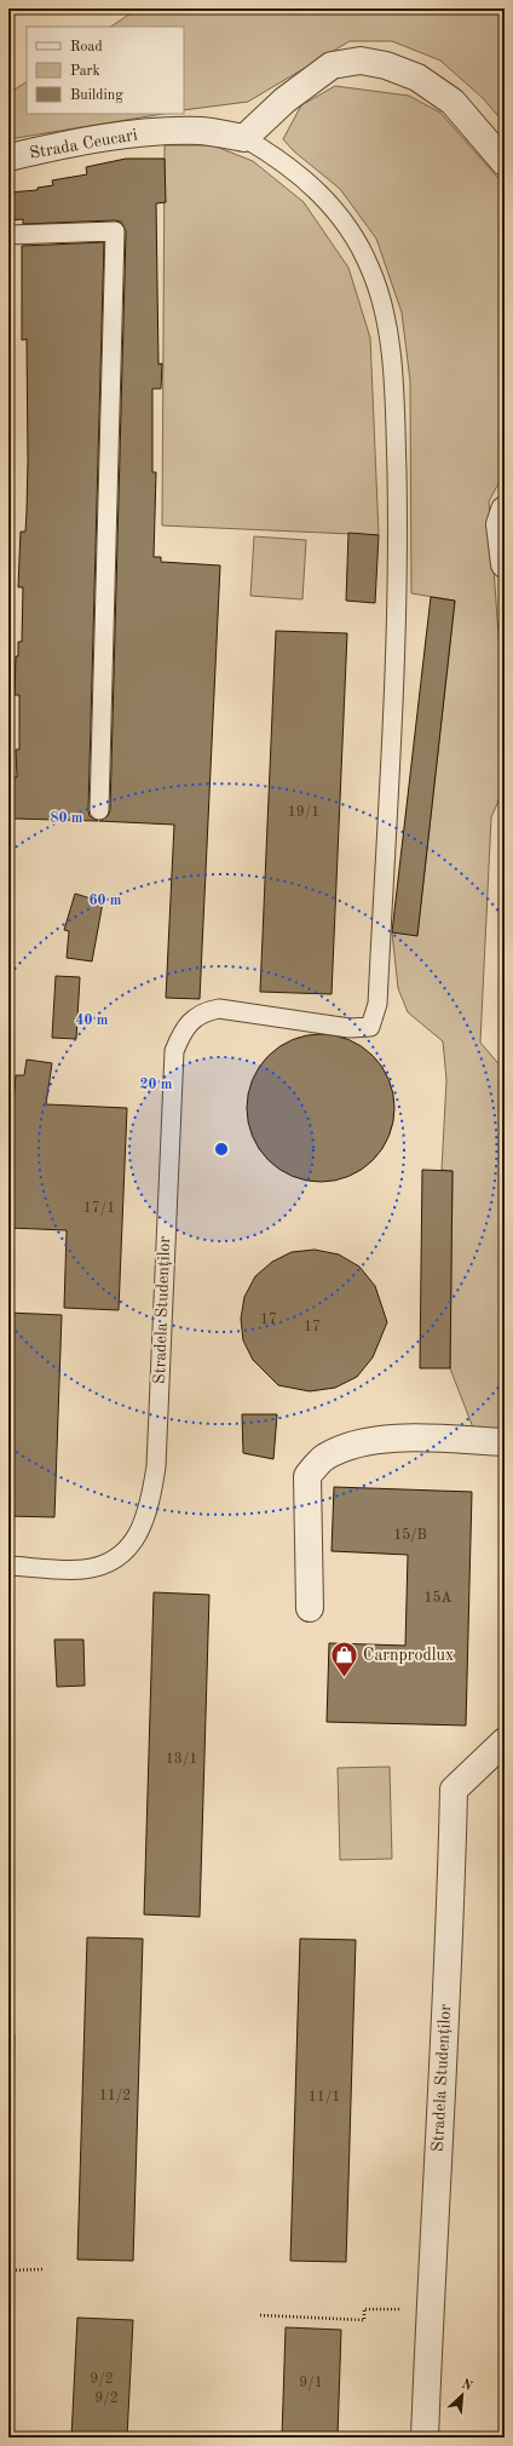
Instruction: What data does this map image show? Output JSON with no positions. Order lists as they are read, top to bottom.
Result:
{
  "streets": {
    "street": ["Strada Ceucari", "Stradela Studenților"]
  },
  "crossings": [
    ["Strada Ceucari", "Stradela Studenților"]
  ],
  "places": {
    "shop": ["Carnprodlux"]
  },
  "house_numbers": [
    "19/1",
    "17/1",
    "17",
    "17",
    "15/B",
    "15A",
    "13/1",
    "11/2",
    "11/1",
    "9/2",
    "9/1",
    "9/2"
  ],
  "legend": ["Road", "Park", "Building"],
  "north": "top right",
  "rings": [
    "80 m",
    "60 m",
    "40 m",
    "20 m"
  ]
}
